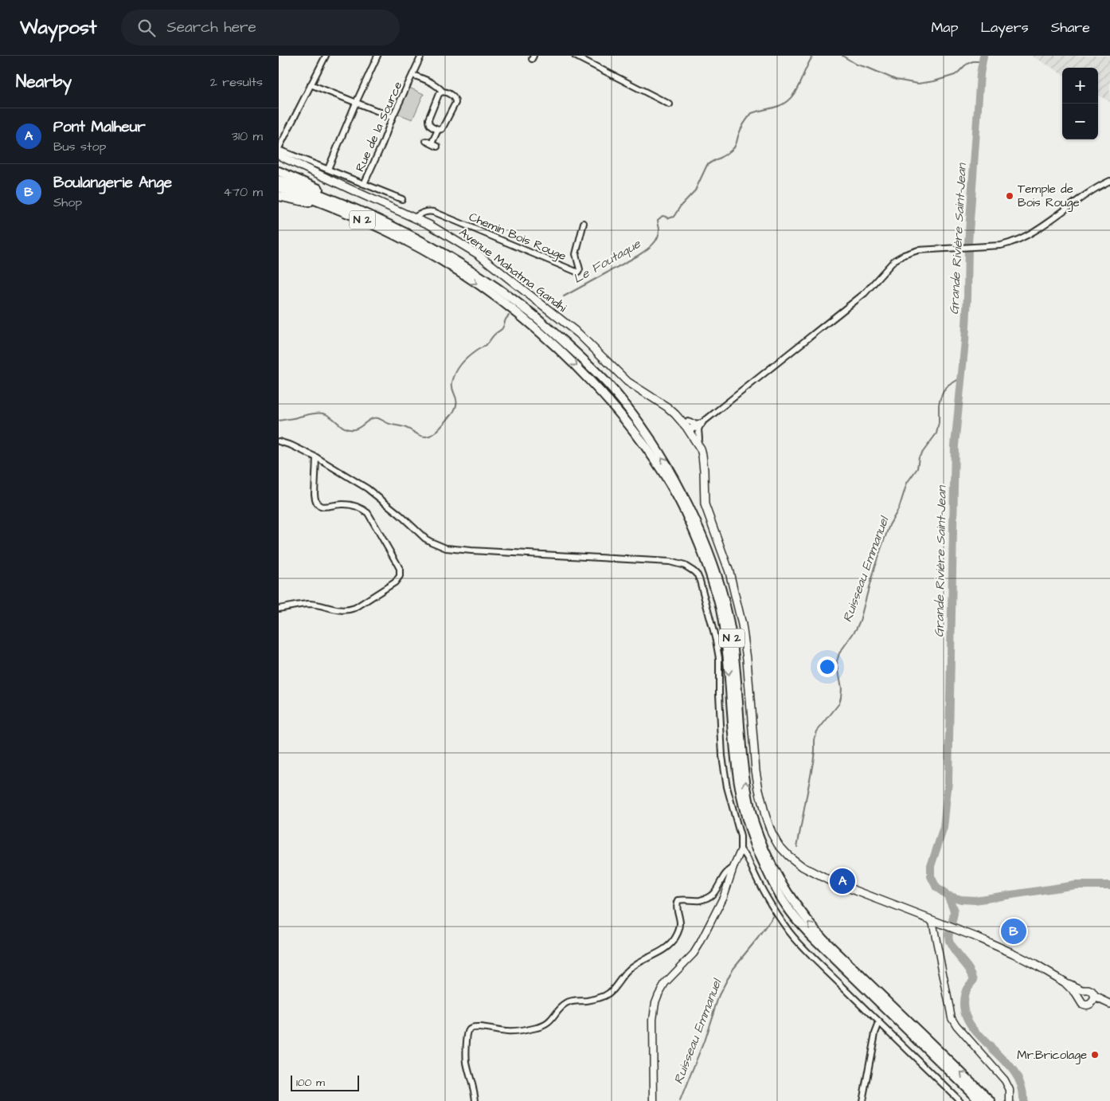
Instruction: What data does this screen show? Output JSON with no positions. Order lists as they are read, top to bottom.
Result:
{
  "streets": {
    "highway": ["N 2"],
    "main road": ["Avenue Mahatma Gandhi"],
    "street": ["Rue de la Source", "Chemin Bois Rouge"]
  },
  "crossings": [
    ["Chemin Bois Rouge", "Avenue Mahatma Gandhi"]
  ],
  "water": ["Grande Rivière Saint-Jean", "Le Foutaque", "Ruisseau Emmanuel"],
  "places": ["Temple de Bois Rouge", "Mr.Bricolage"],
  "scale_bar": "100 m",
  "page": {
    "header": "Waypost",
    "search": "Search here",
    "nav": ["Map", "Layers", "Share"],
    "heading": ["Nearby", "2 results"],
    "map_buttons": ["+", "−"],
    "list": [
      {
        "mark": "A",
        "name": "Pont Malheur",
        "note": "Bus stop",
        "value": "310 m"
      },
      {
        "mark": "B",
        "name": "Boulangerie Ange",
        "note": "Shop",
        "value": "470 m"
      }
    ],
    "pins": ["A", "B"],
    "scale": "100 m"
  }
}
